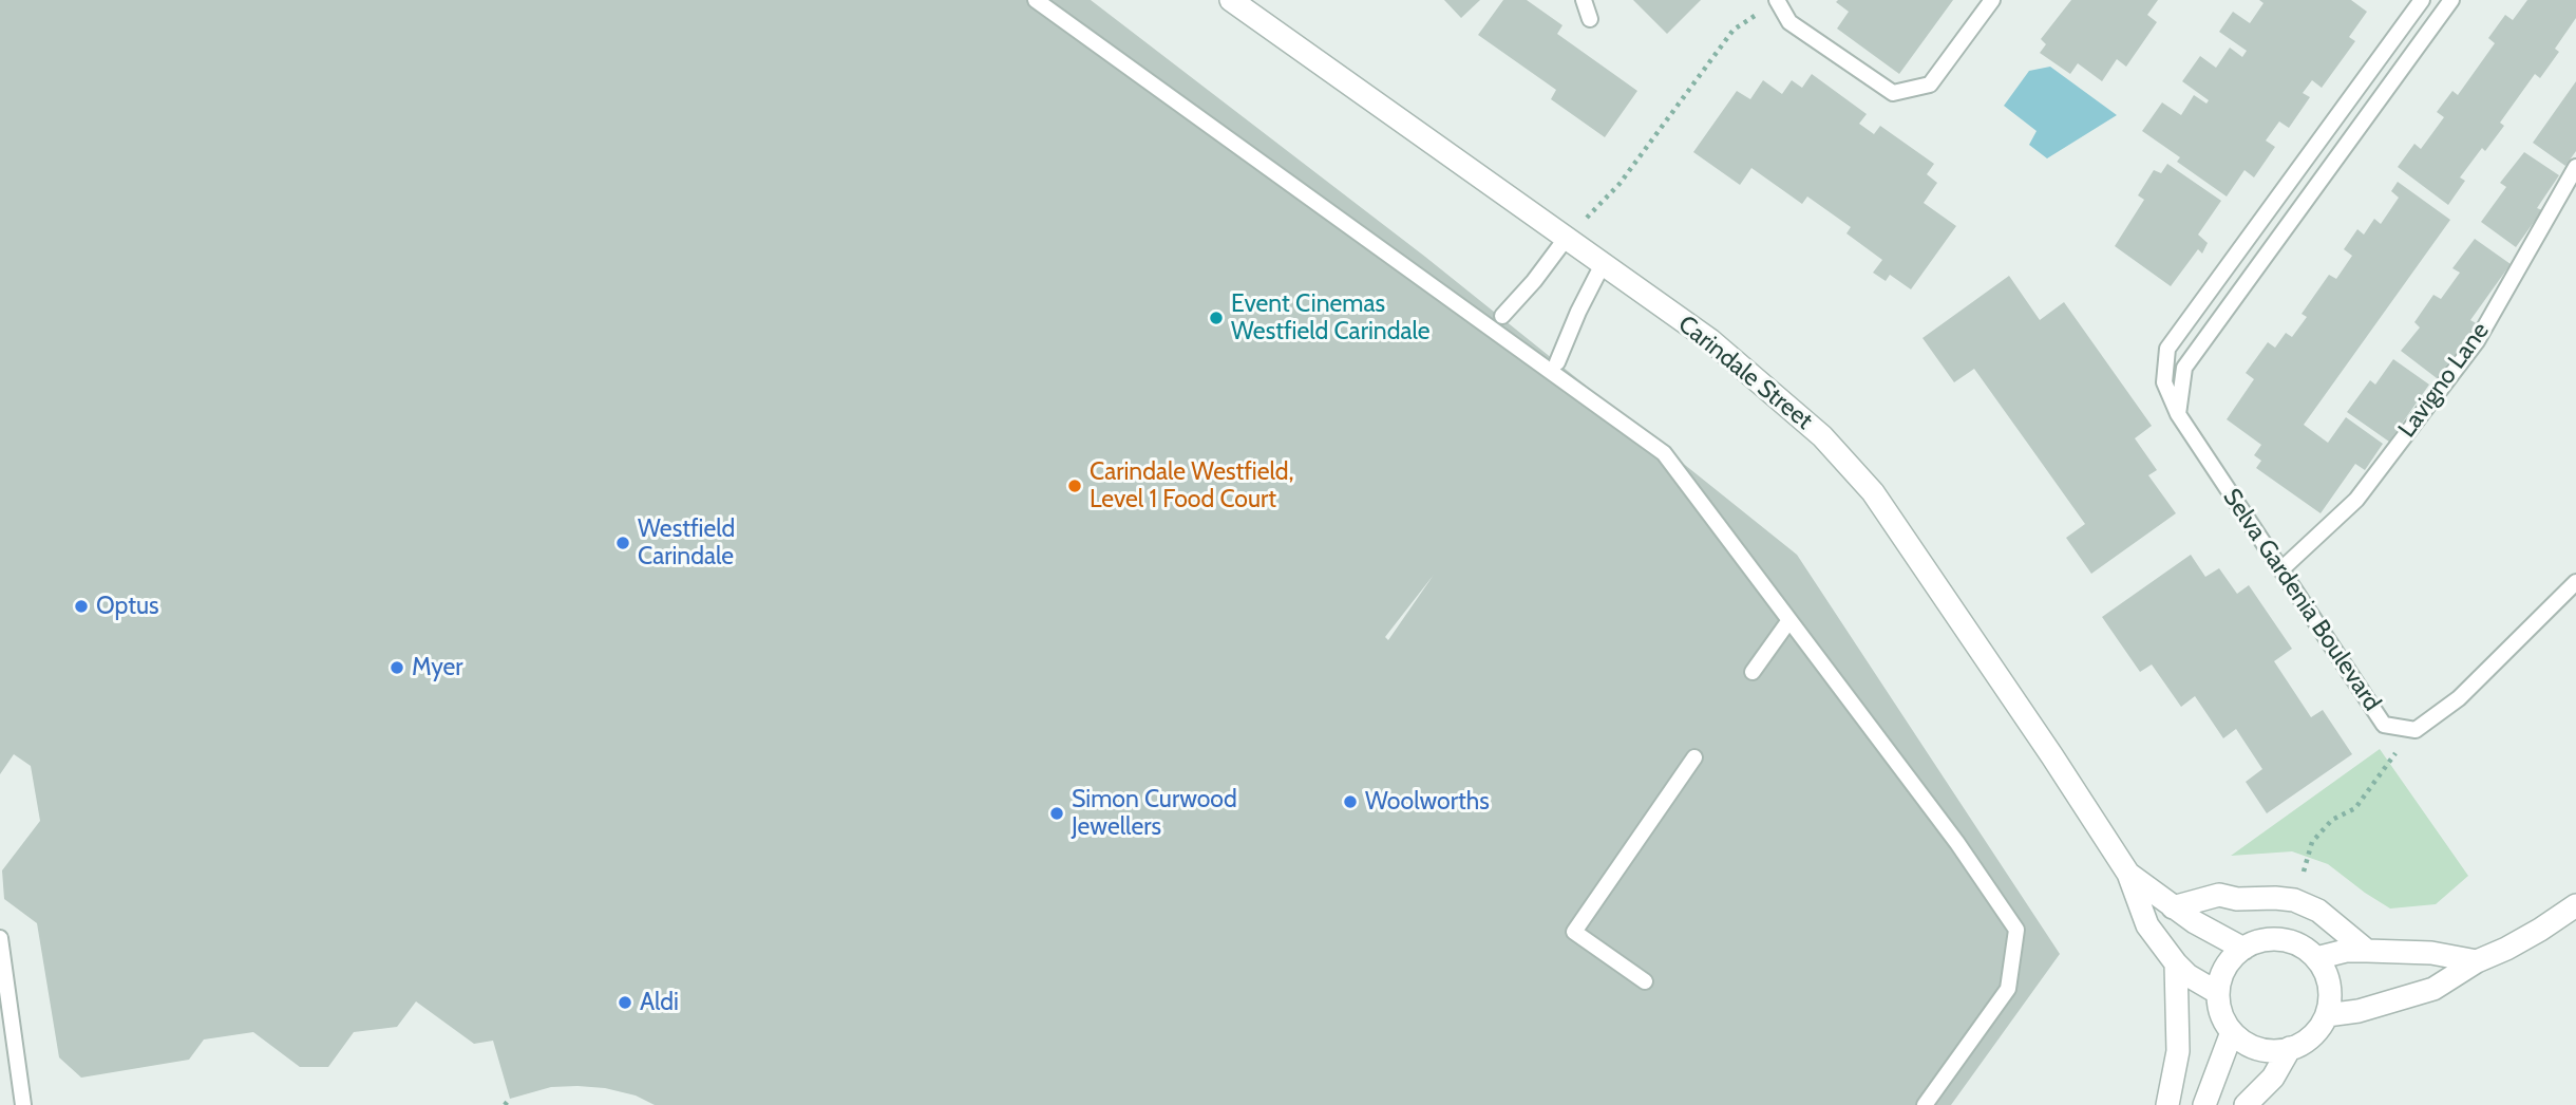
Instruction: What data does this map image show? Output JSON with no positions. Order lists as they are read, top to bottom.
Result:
{
  "streets": {
    "street": ["Carindale Street"],
    "lane": ["Lavigno Lane", "Selva Gardenia Boulevard"]
  },
  "crossings": [
    ["Lavigno Lane", "Selva Gardenia Boulevard"]
  ],
  "places": [
    "Event Cinemas Westfield Carindale",
    "Carindale Westfield, Level 1 Food Court",
    "Westfield Carindale",
    "Optus",
    "Myer",
    "Woolworths",
    "Simon Curwood Jewellers",
    "Aldi"
  ]
}
